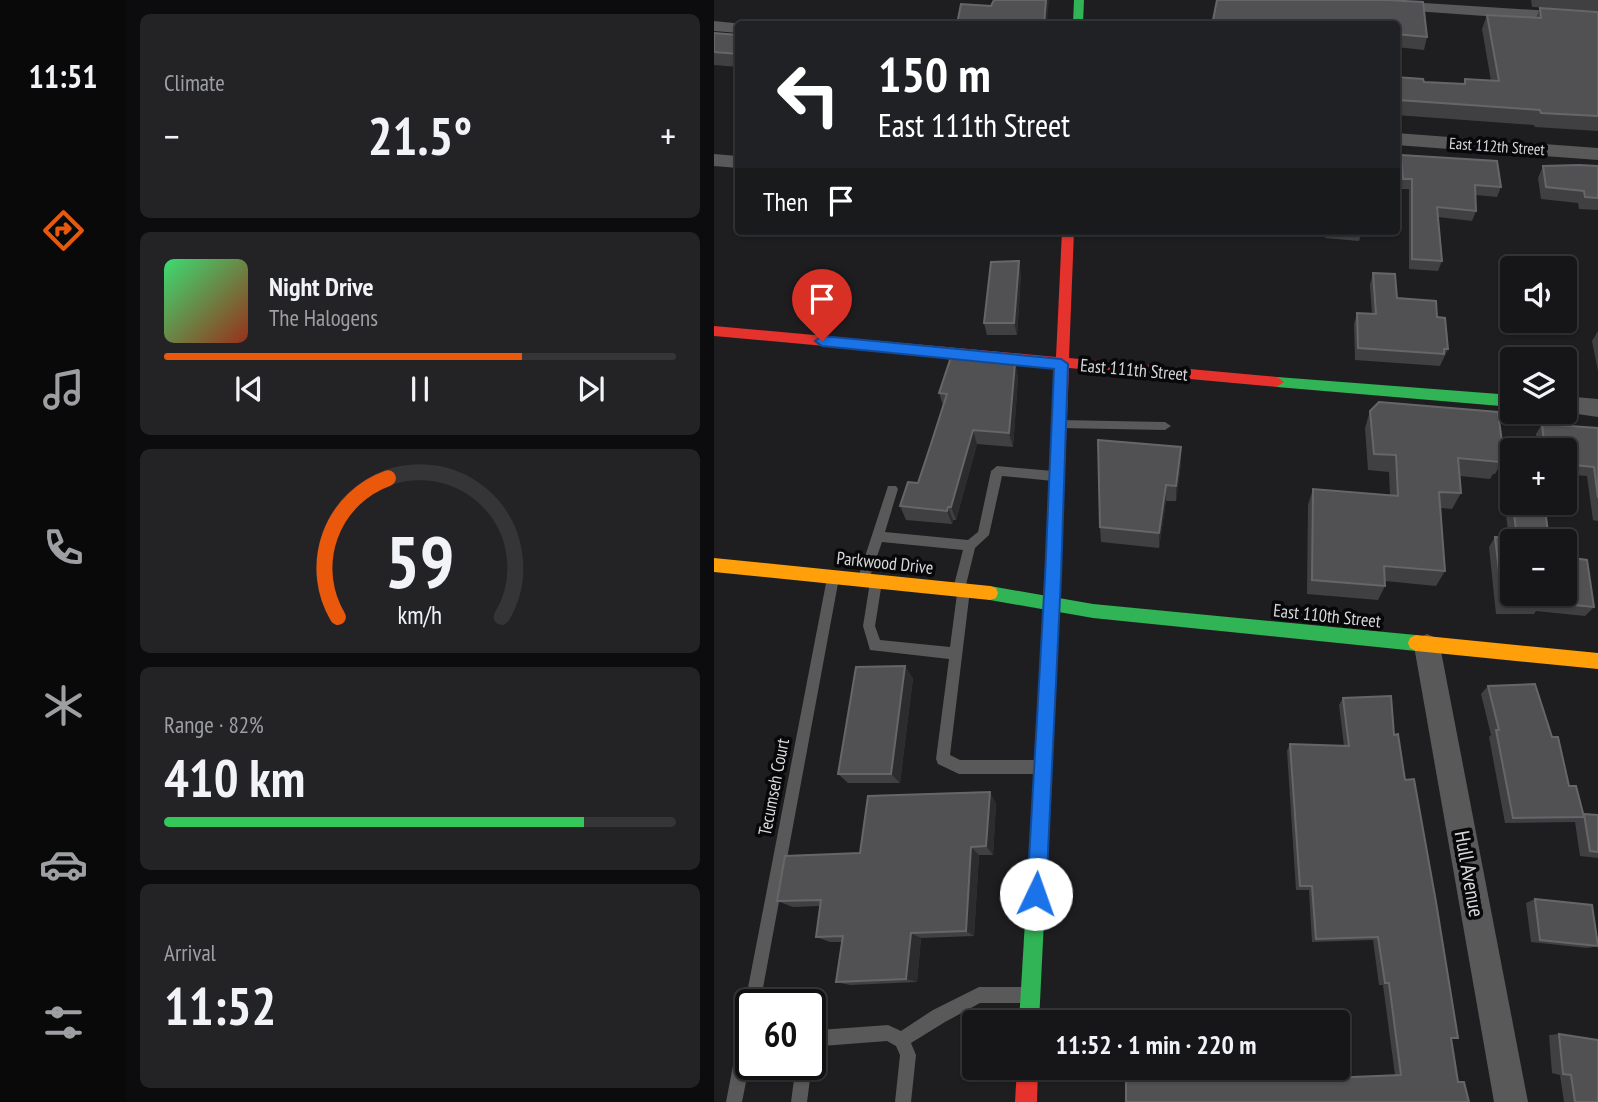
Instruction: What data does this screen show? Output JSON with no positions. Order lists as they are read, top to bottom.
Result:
{
  "streets": {
    "street": [
      "East 112th Street",
      "East 111th Street",
      "Parkwood Drive",
      "East 110th Street",
      "Hull Avenue"
    ],
    "lane": ["Tecumseh Court"]
  },
  "crossings": [
    ["Parkwood Drive", "East 110th Street"],
    ["Parkwood Drive", "Tecumseh Court"],
    ["East 110th Street", "Hull Avenue"]
  ],
  "page": {
    "tabs": "11:51",
    "tile": [
      "Climate",
      ["Range · 82%", "410 km"],
      ["Arrival", "11:52"]
    ],
    "turn": ["150 m", "East 111th Street"],
    "heat": ["−", "21.5°", "+"],
    "then": "Then",
    "map_buttons": ["+", "−"],
    "song": ["Night Drive", "The Halogens"],
    "limit": "60",
    "trip": "11:52 · 1 min · 220 m",
    "gauge": ["59", "km/h"]
  }
}
